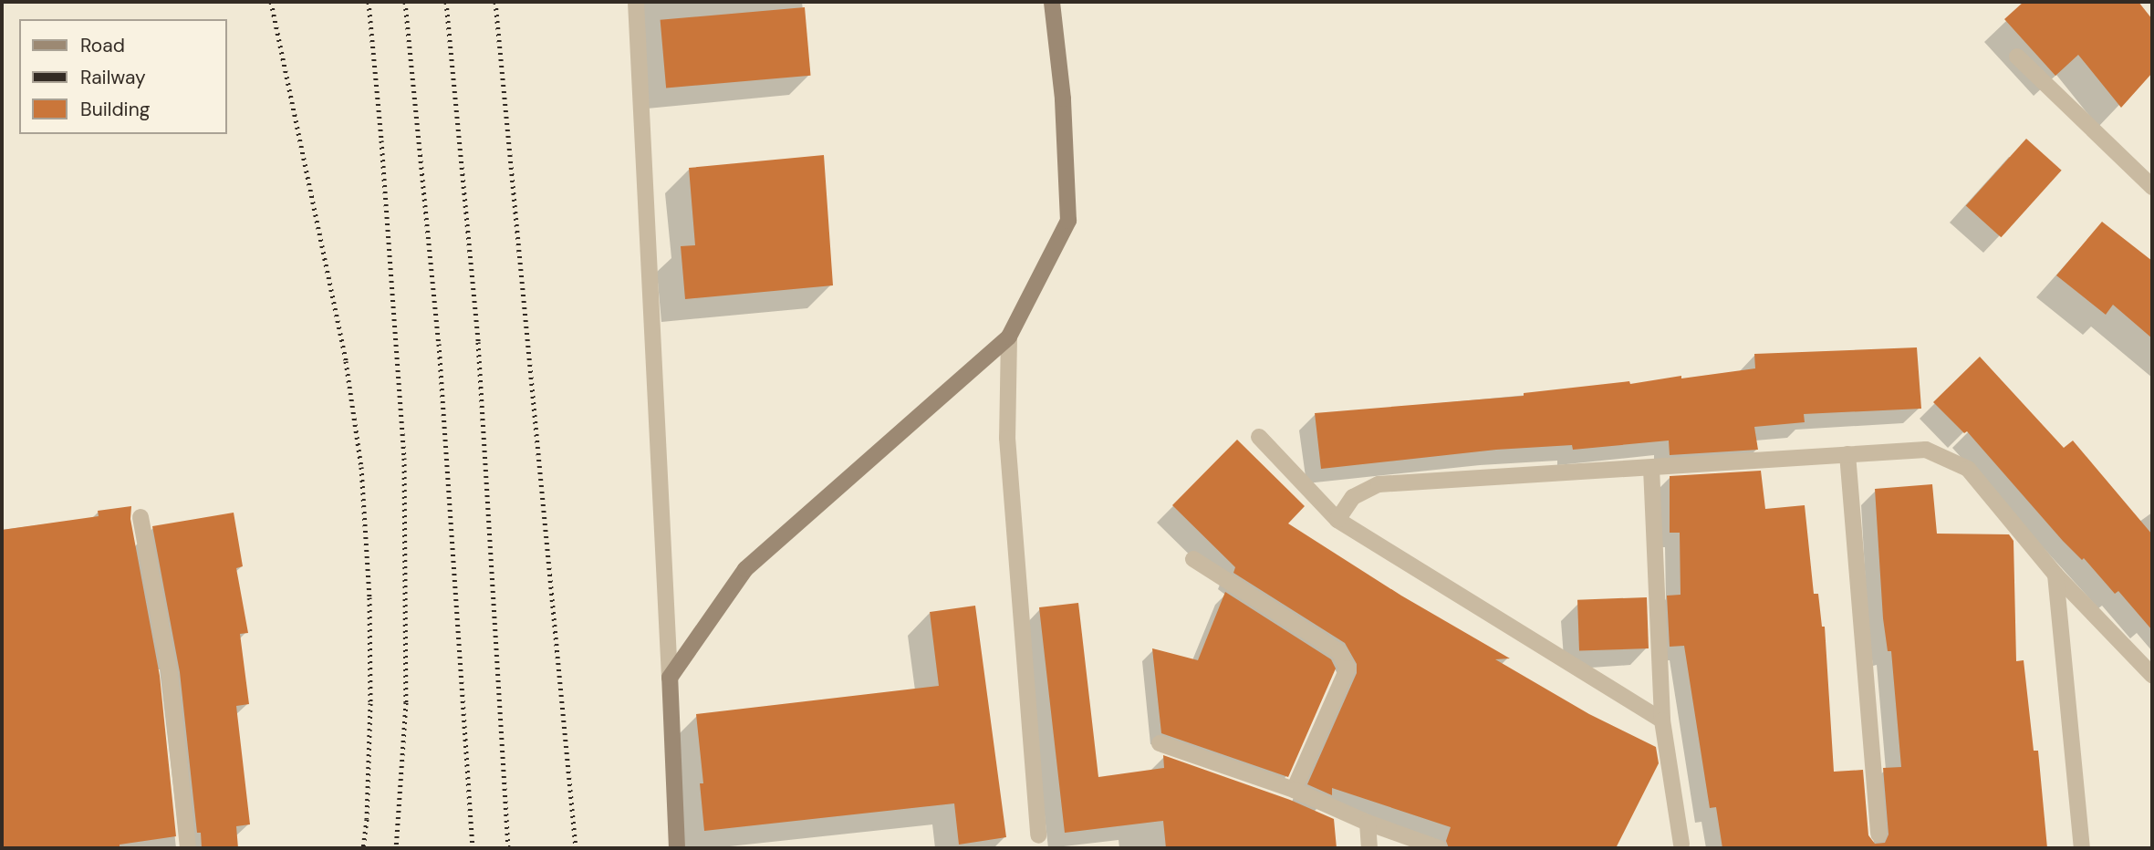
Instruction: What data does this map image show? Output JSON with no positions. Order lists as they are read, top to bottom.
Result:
{
  "legend": ["Road", "Railway", "Building"]
}
